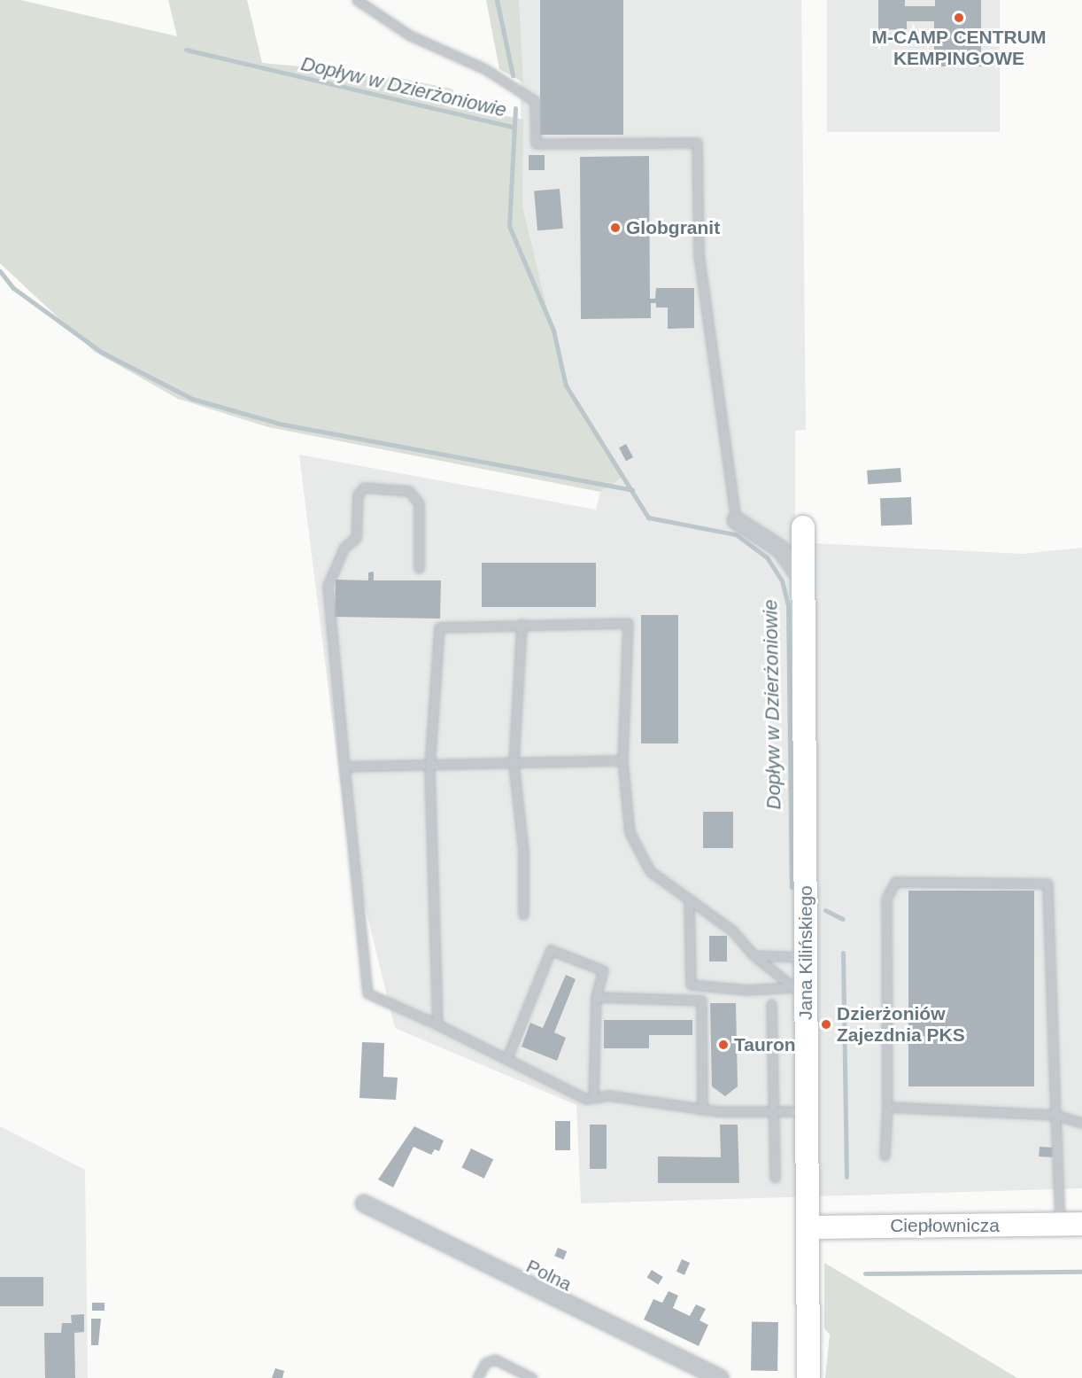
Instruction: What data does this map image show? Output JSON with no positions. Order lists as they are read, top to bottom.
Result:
{
  "streets": {
    "street": ["Jana Kilińskiego", "Ciepłownicza", "Polna"]
  },
  "crossings": [
    ["Jana Kilińskiego", "Ciepłownicza"]
  ],
  "water": ["Dopływ w Dzierżoniowie"],
  "places": [
    "M-CAMP CENTRUM KEMPINGOWE",
    "Globgranit",
    "Dzierżoniów Zajezdnia PKS",
    "Tauron"
  ]
}
